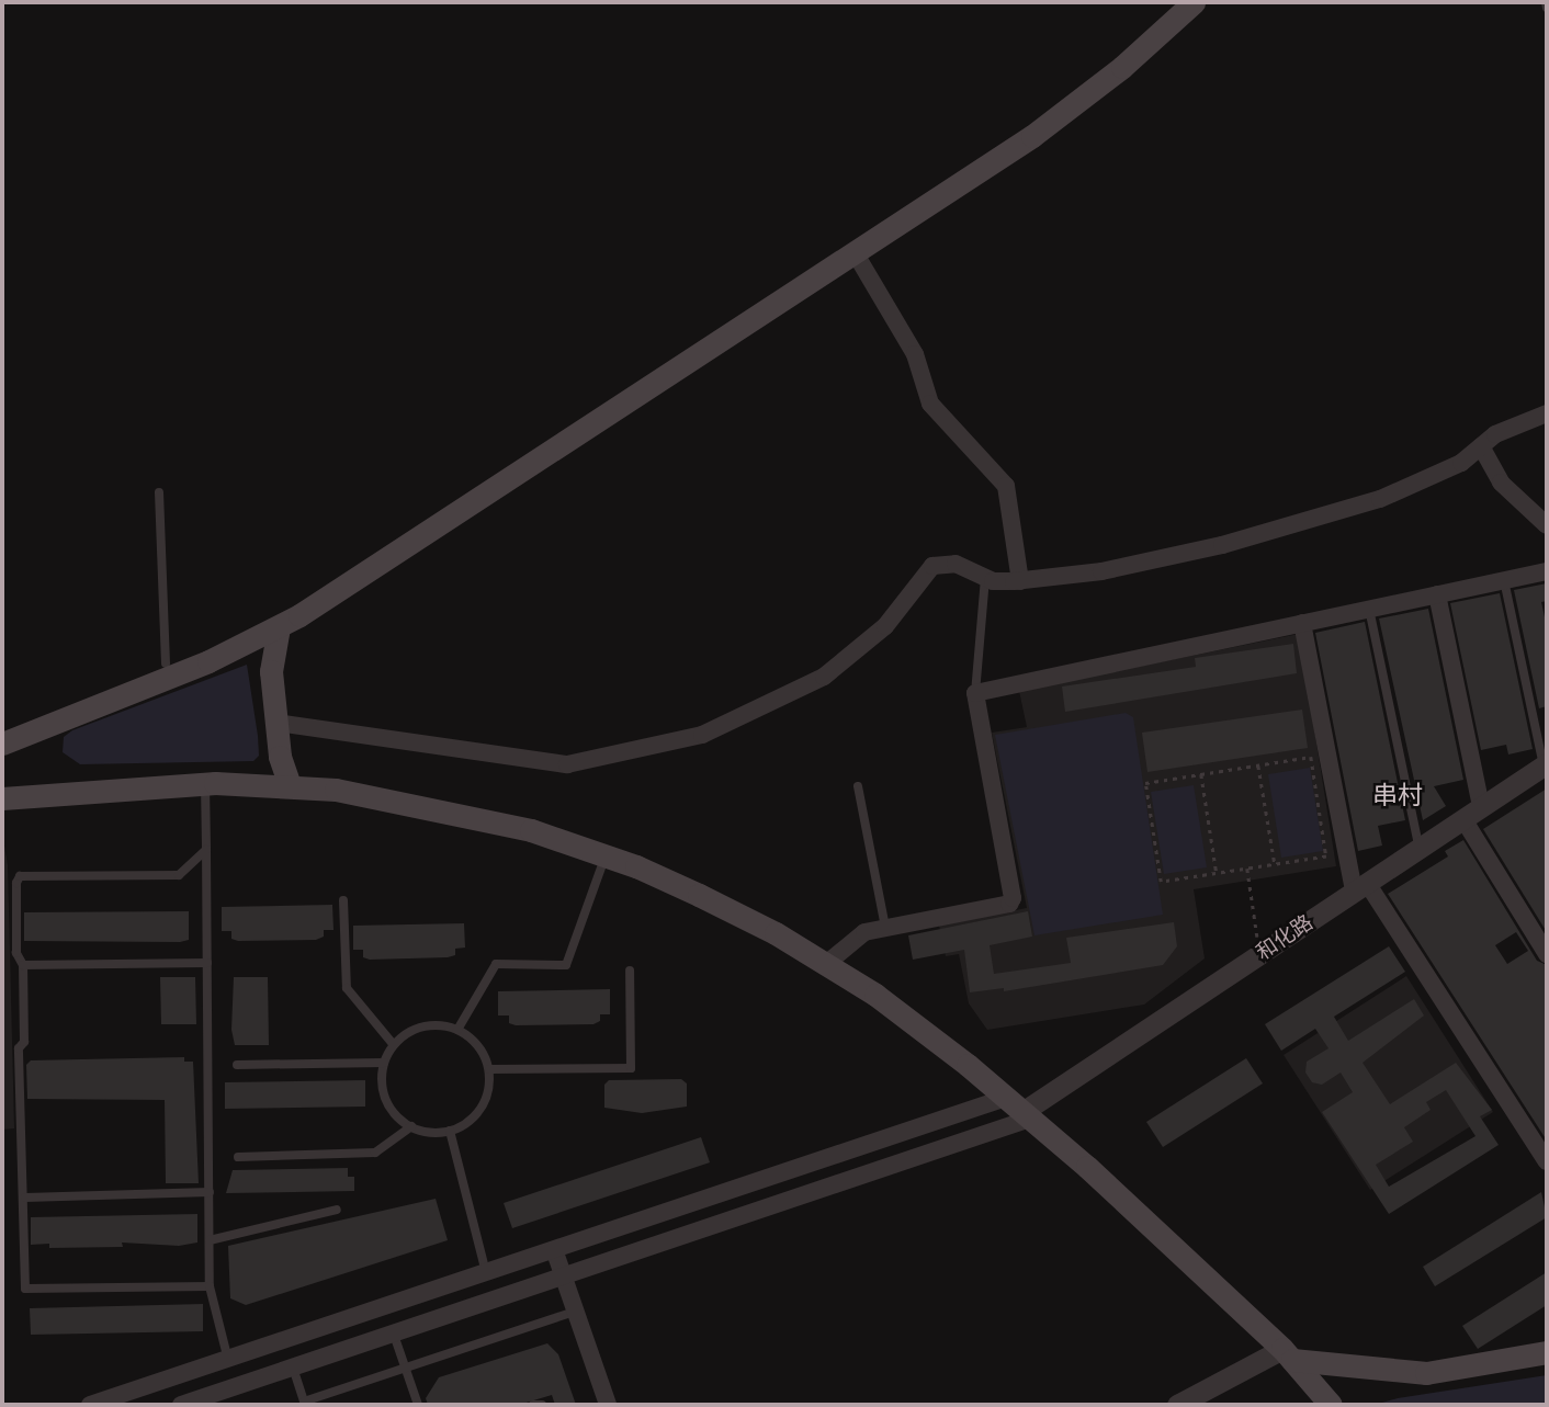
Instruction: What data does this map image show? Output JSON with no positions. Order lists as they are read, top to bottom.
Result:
{
  "streets": {
    "street": ["和化路"]
  },
  "districts": ["串村"]
}
